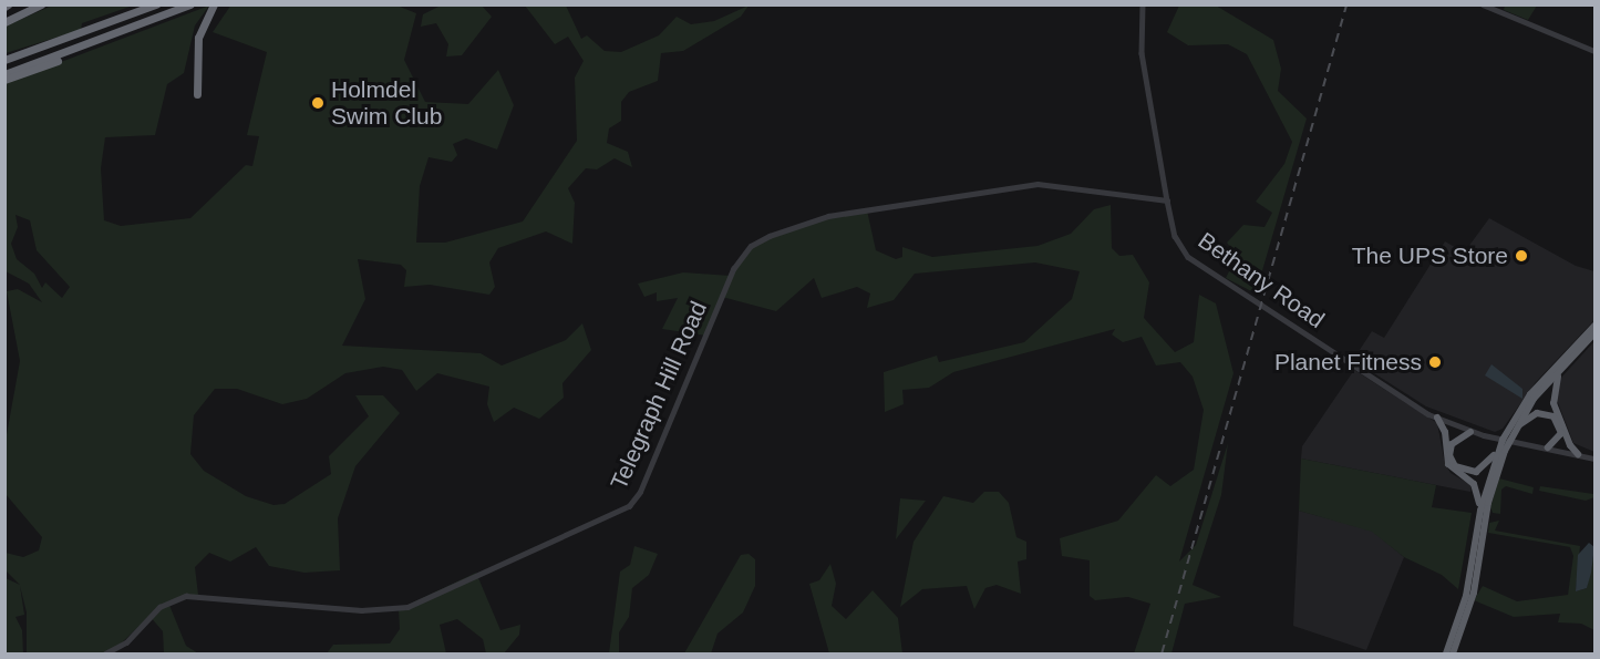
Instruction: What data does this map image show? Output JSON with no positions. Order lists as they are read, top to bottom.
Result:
{
  "streets": {
    "street": ["Bethany Road", "Telegraph Hill Road"]
  },
  "crossings": [
    ["Bethany Road", "Telegraph Hill Road"]
  ],
  "places": ["Holmdel Swim Club", "The UPS Store", "Planet Fitness"]
}
